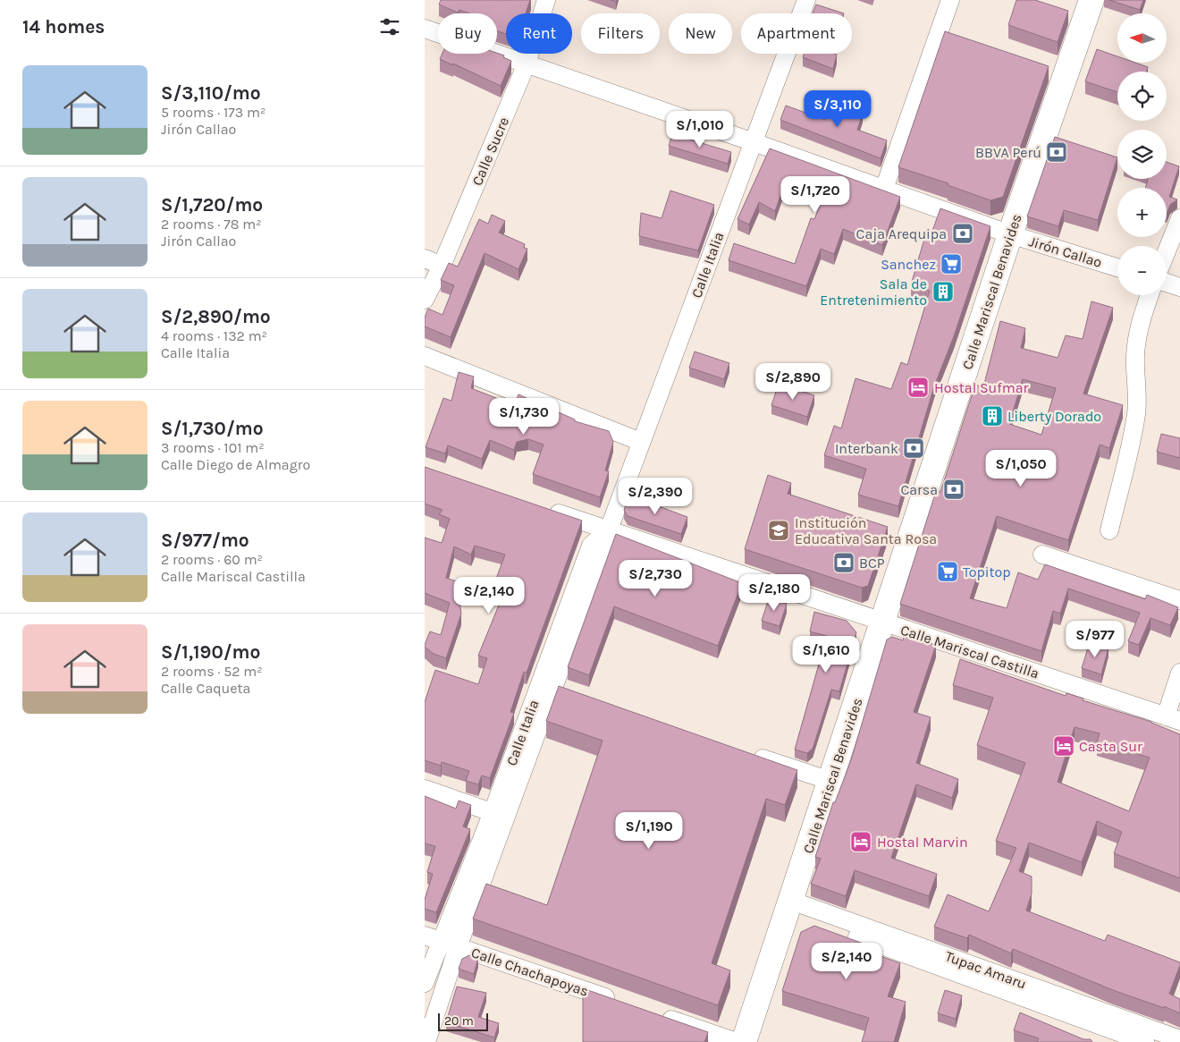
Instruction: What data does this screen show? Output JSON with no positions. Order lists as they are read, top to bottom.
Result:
{
  "streets": {
    "main road": ["Calle Mariscal Benavides"],
    "street": [
      "Calle Sucre",
      "Jirón Callao",
      "Calle Italia",
      "Calle Mariscal Castilla",
      "Tupac Amaru",
      "Calle Chachapoyas"
    ]
  },
  "crossings": [
    ["Calle Sucre", "Jirón Callao"],
    ["Jirón Callao", "Calle Italia"],
    ["Jirón Callao", "Calle Mariscal Benavides"],
    ["Calle Italia", "Calle Mariscal Castilla"],
    ["Calle Italia", "Calle Chachapoyas"],
    ["Calle Mariscal Benavides", "Calle Mariscal Castilla"],
    ["Calle Mariscal Benavides", "Tupac Amaru"]
  ],
  "places": {
    "bank": [
      "BBVA Perú",
      "Caja Arequipa",
      "Interbank",
      "Carsa",
      "BCP"
    ],
    "supermarket": ["Sanchez", "Topitop"],
    "building": ["Sala de Entretenimiento", "Liberty Dorado"],
    "hotel": ["Hostal Sufmar", "Casta Sur", "Hostal Marvin"],
    "school or university": ["Institución Educativa Santa Rosa"]
  },
  "scale_bar": "20 m",
  "north": "left",
  "page": {
    "heading": "14 homes",
    "map_buttons": ["+", "−"],
    "chip": [
      "Buy",
      "Rent",
      "Filters",
      "New",
      "Apartment"
    ],
    "list": [
      {
        "name": "S/3,110/mo",
        "note": "5 rooms · 173 m² · Jirón Callao"
      },
      {
        "name": "S/1,720/mo",
        "note": "2 rooms · 78 m² · Jirón Callao"
      },
      {
        "name": "S/2,890/mo",
        "note": "4 rooms · 132 m² · Calle Italia"
      },
      {
        "name": "S/1,730/mo",
        "note": "3 rooms · 101 m² · Calle Diego de Almagro"
      },
      {
        "name": "S/977/mo",
        "note": "2 rooms · 60 m² · Calle Mariscal Castilla"
      },
      {
        "name": "S/1,190/mo",
        "note": "2 rooms · 52 m² · Calle Caqueta"
      }
    ],
    "price": [
      "S/3,110",
      "S/1,010",
      "S/1,720",
      "S/2,890",
      "S/1,730",
      "S/1,050",
      "S/2,390",
      "S/2,730",
      "S/2,180",
      "S/2,140",
      "S/977",
      "S/1,610",
      "S/1,190",
      "S/2,140"
    ],
    "scale": "20 m"
  }
}
